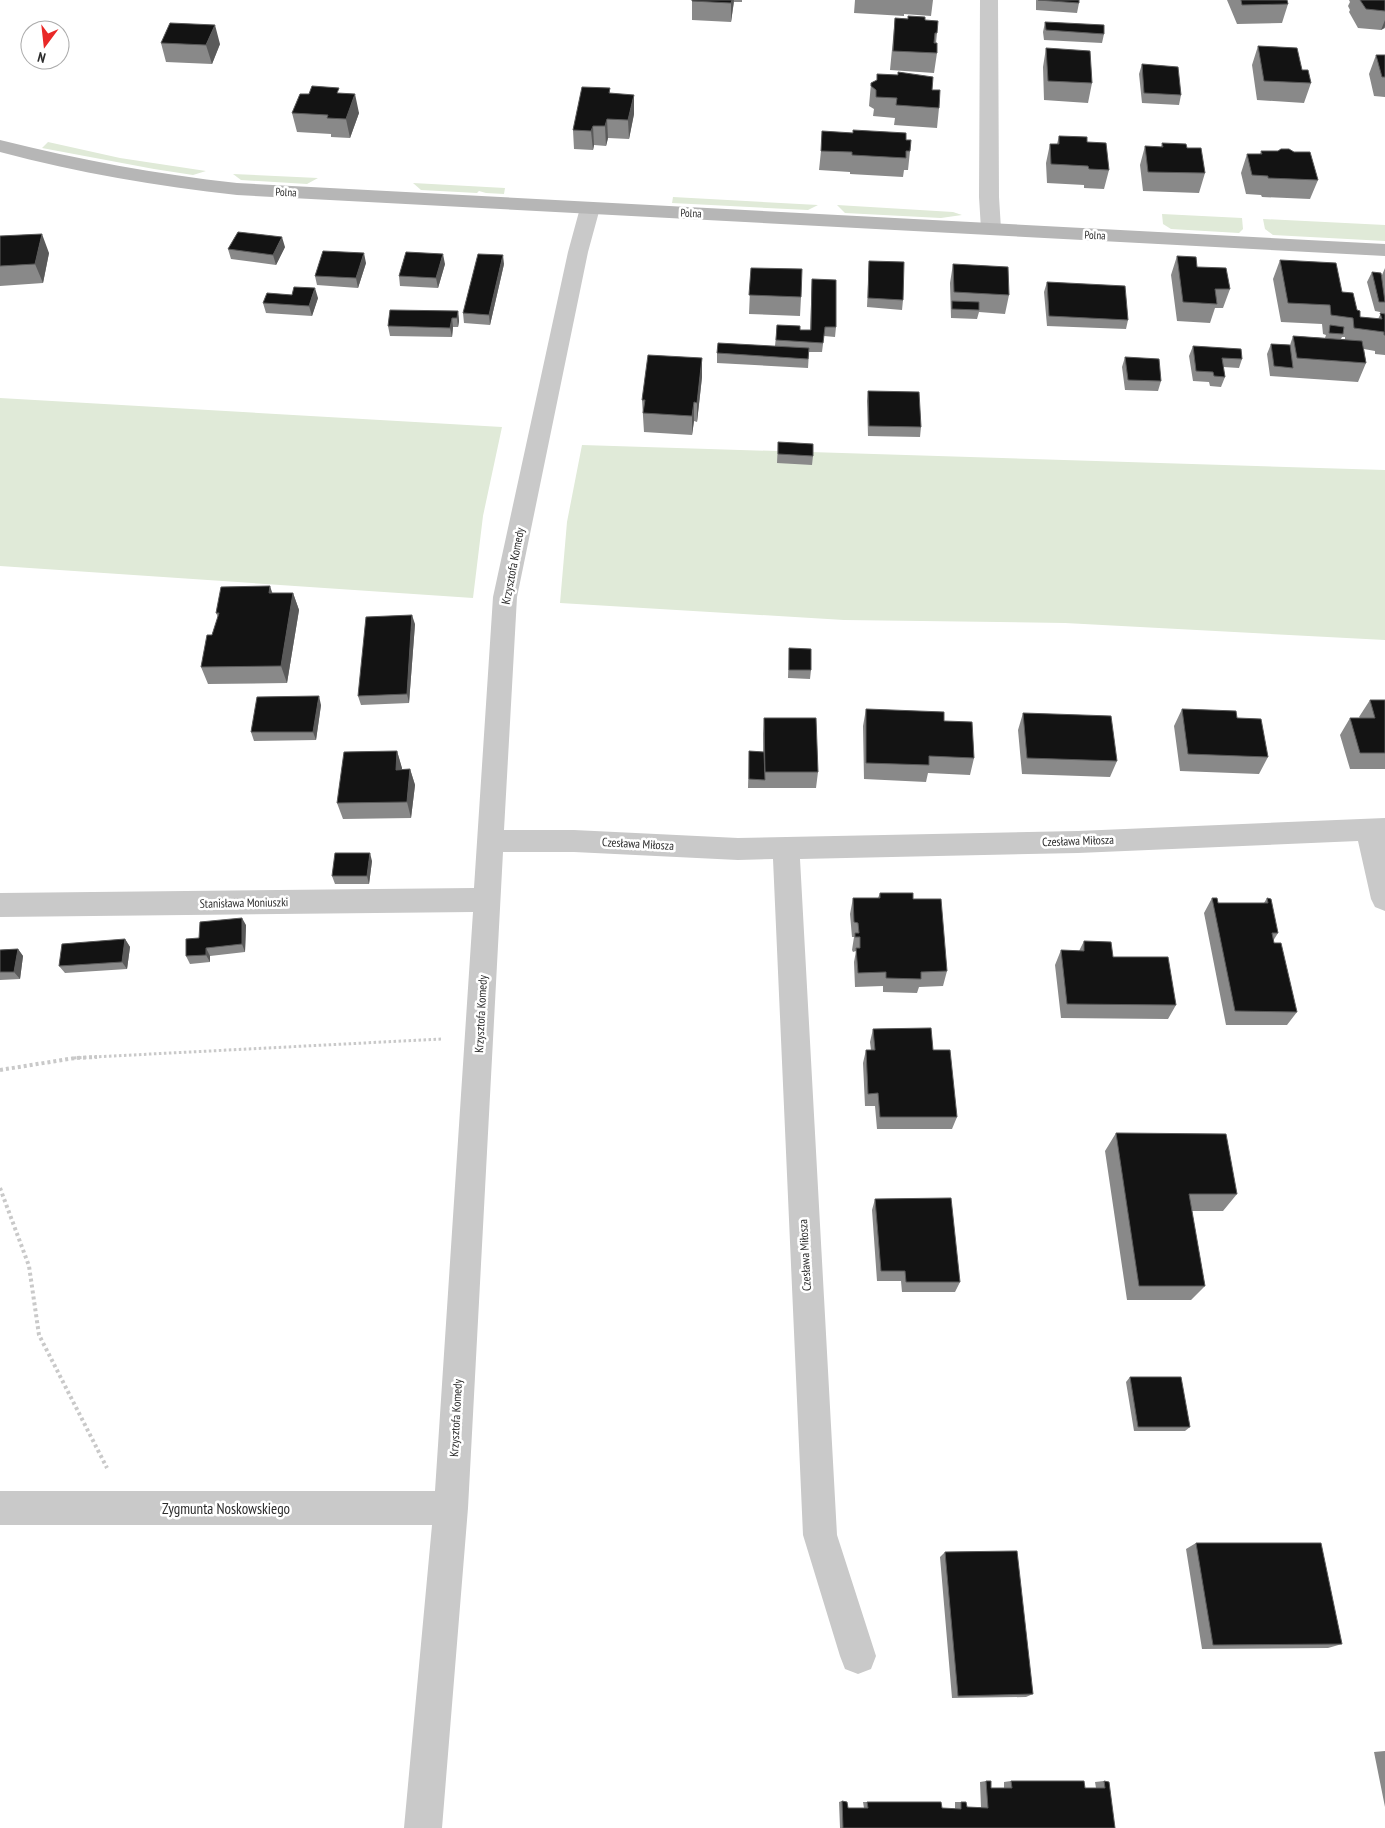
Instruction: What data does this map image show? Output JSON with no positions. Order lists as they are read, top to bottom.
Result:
{
  "streets": {
    "street": [
      "Polna",
      "Krzysztofa Komedy",
      "Czesława Miłosza",
      "Stanisława Moniuszki",
      "Zygmunta Noskowskiego"
    ]
  },
  "crossings": [
    ["Polna", "Krzysztofa Komedy"],
    ["Krzysztofa Komedy", "Czesława Miłosza"],
    ["Krzysztofa Komedy", "Stanisława Moniuszki"],
    ["Krzysztofa Komedy", "Zygmunta Noskowskiego"]
  ],
  "north": "bottom"
}
